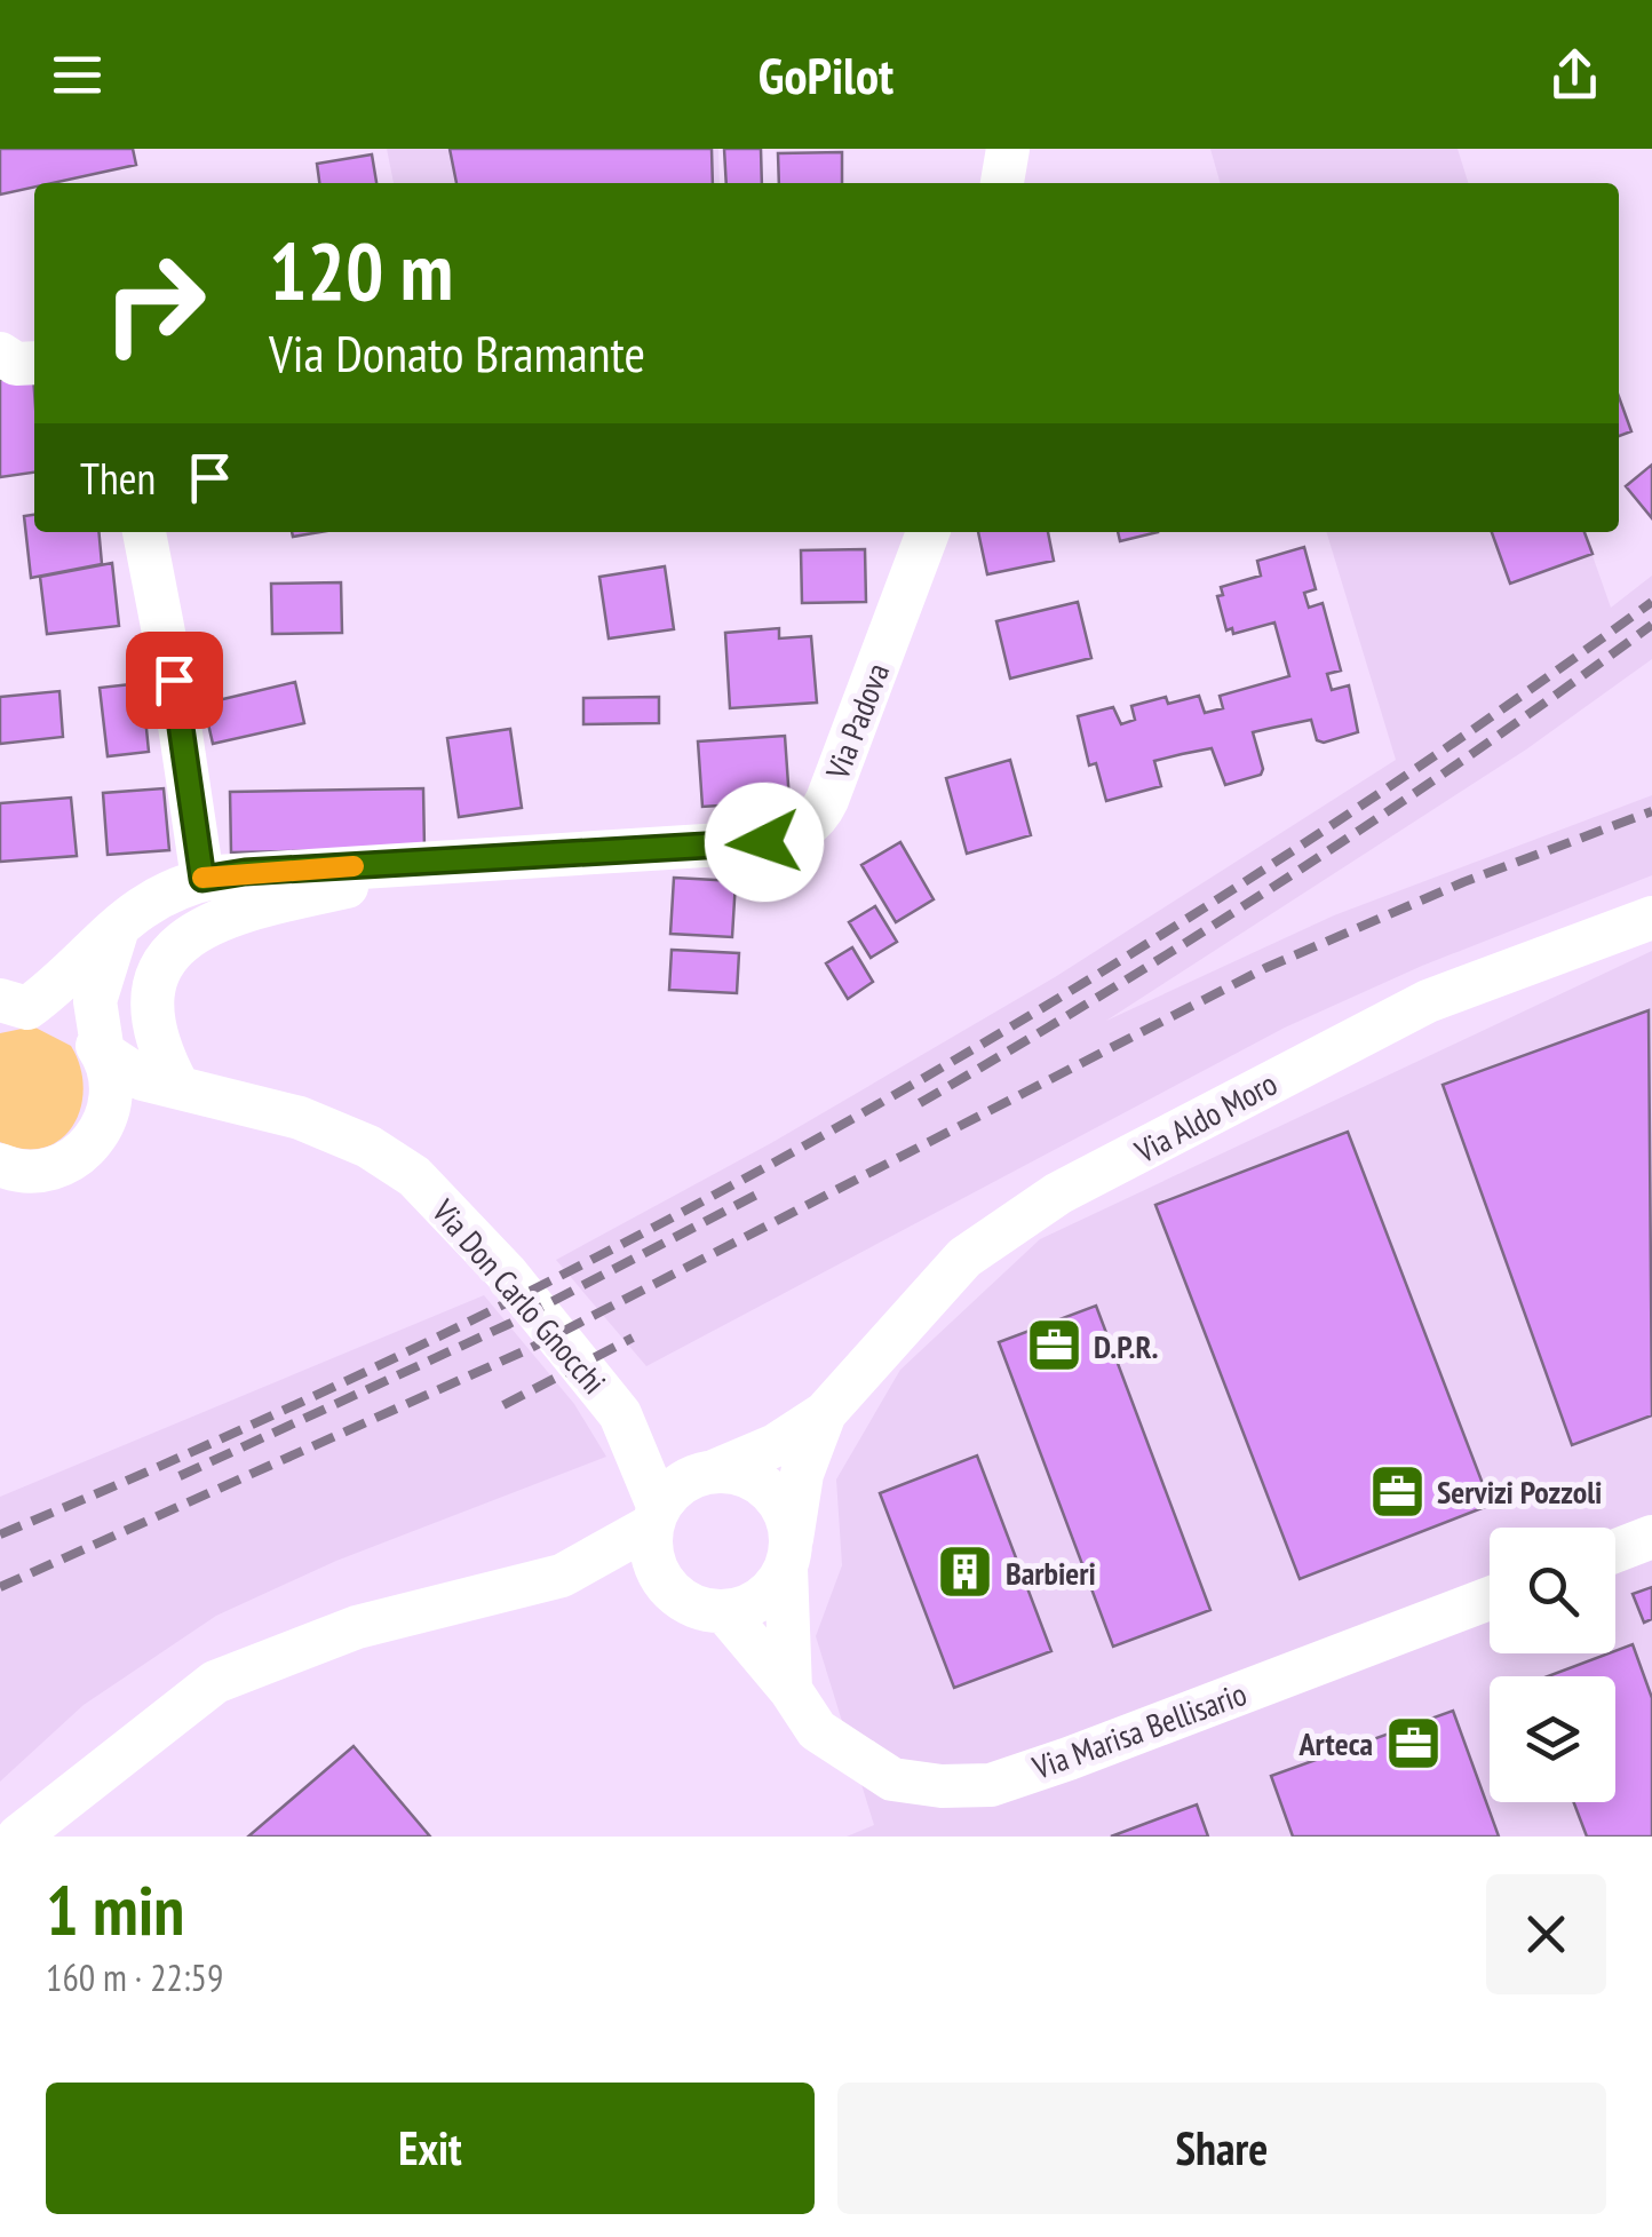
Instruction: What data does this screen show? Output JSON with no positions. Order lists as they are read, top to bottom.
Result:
{
  "streets": {
    "street": [
      "Via Padova",
      "Via Aldo Moro",
      "Via Don Carlo Gnocchi",
      "Via Marisa Bellisario"
    ]
  },
  "crossings": [
    ["Via Padova", "Via Don Carlo Gnocchi"],
    ["Via Aldo Moro", "Via Don Carlo Gnocchi"],
    ["Via Aldo Moro", "Via Marisa Bellisario"],
    ["Via Don Carlo Gnocchi", "Via Marisa Bellisario"]
  ],
  "places": {
    "office": ["D.P.R.", "Servizi Pozzoli", "Arteca"],
    "building": ["Barbieri"]
  },
  "page": {
    "header": "GoPilot",
    "turn": ["120 m", "Via Donato Bramante"],
    "then": "Then",
    "heading": ["1 min", "160 m · 22:59"],
    "buttons": ["Exit", "Share"]
  }
}
